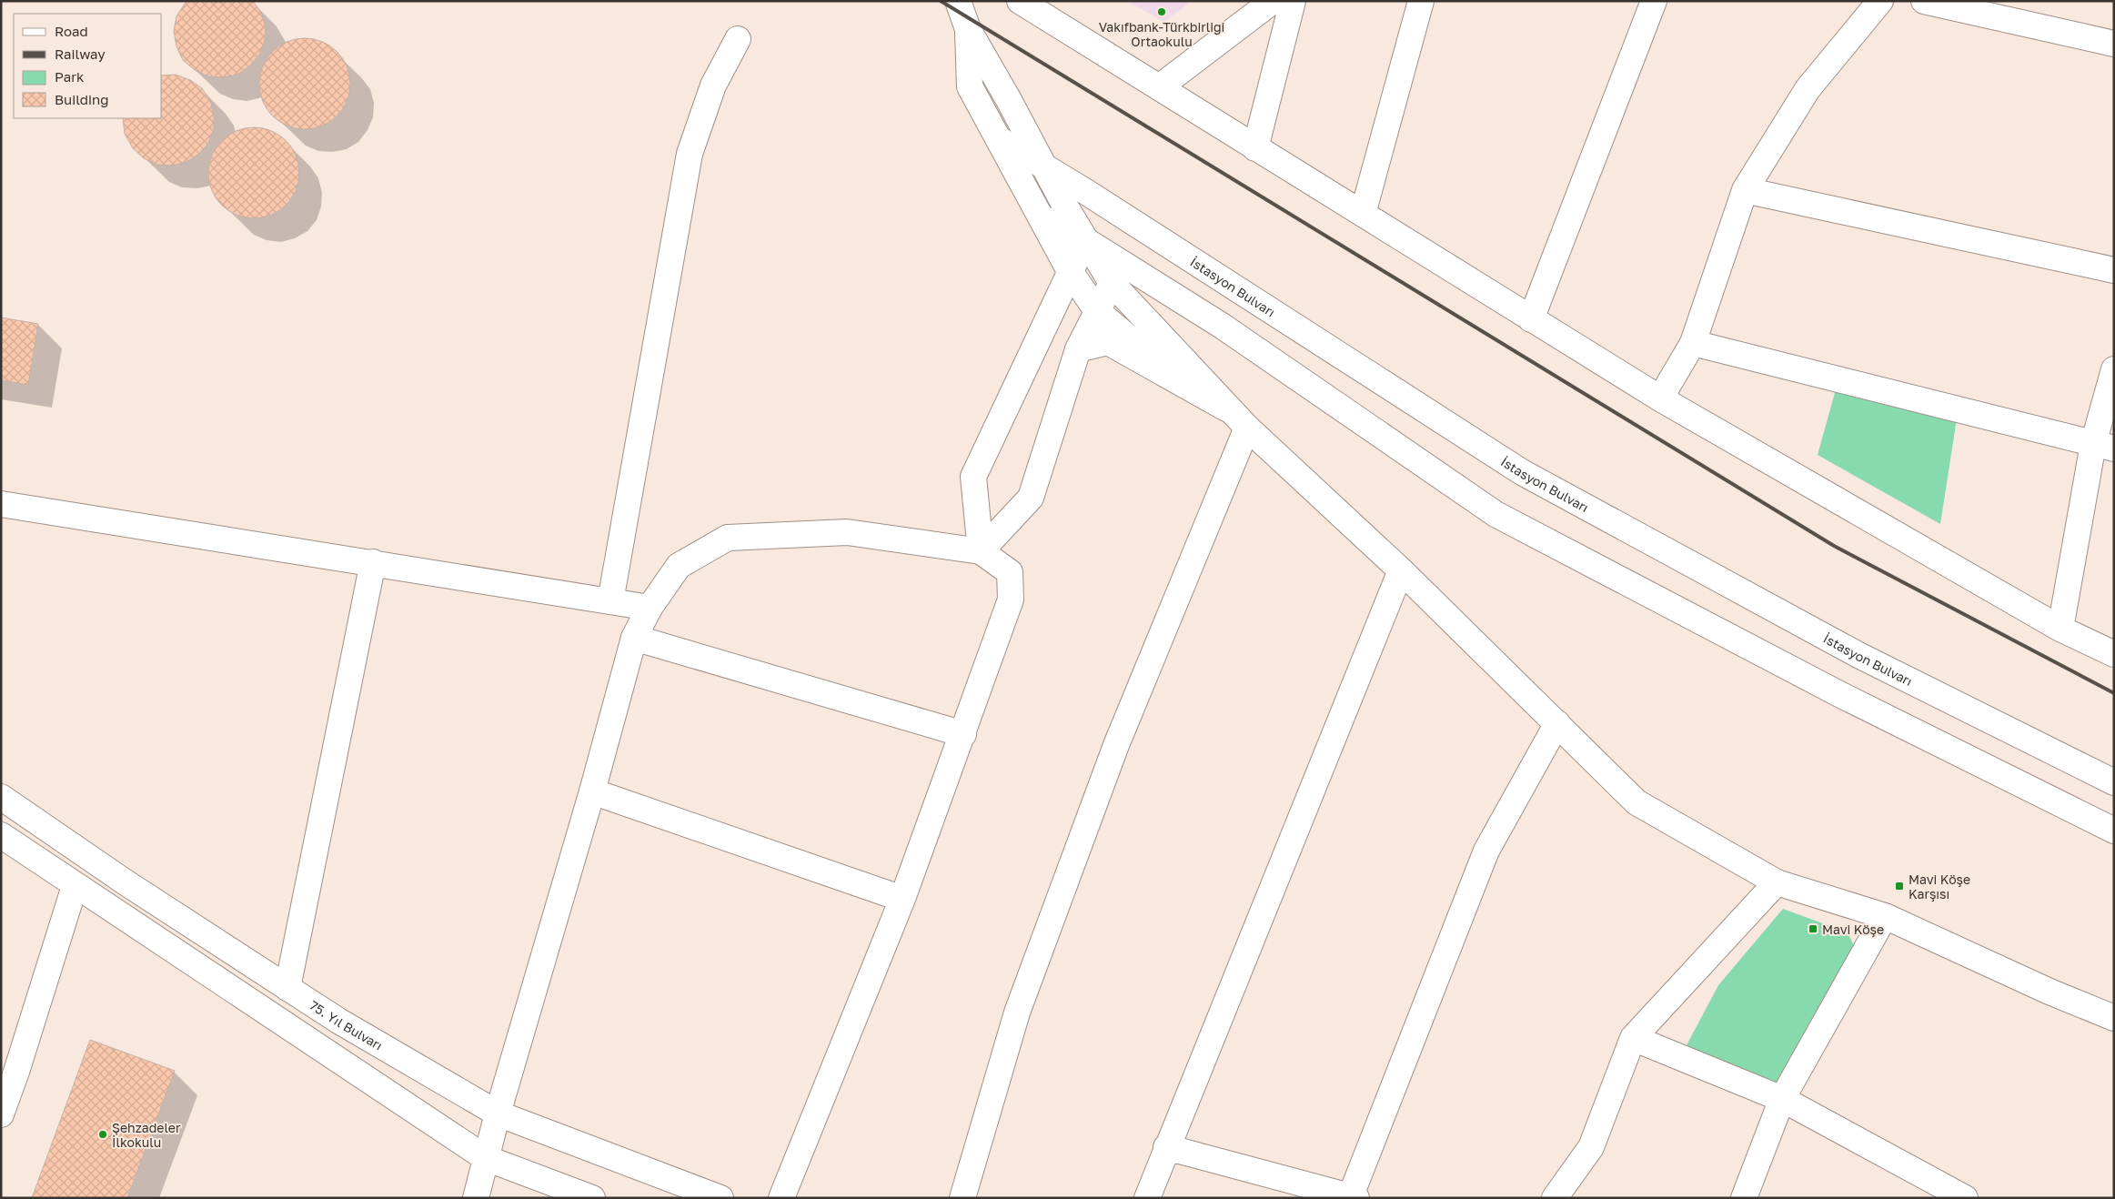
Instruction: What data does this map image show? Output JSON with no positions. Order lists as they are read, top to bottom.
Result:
{
  "streets": {
    "street": ["İstasyon Bulvarı", "75. Yıl Bulvarı"]
  },
  "places": {
    "other": ["Vakıfbank-Türkbirliği Ortaokulu", "Şehzadeler İlkokulu"],
    "transit": ["Mavi Köşe Karşısı", "Mavi Köşe"]
  },
  "legend": [
    "Road",
    "Railway",
    "Park",
    "Building"
  ]
}
